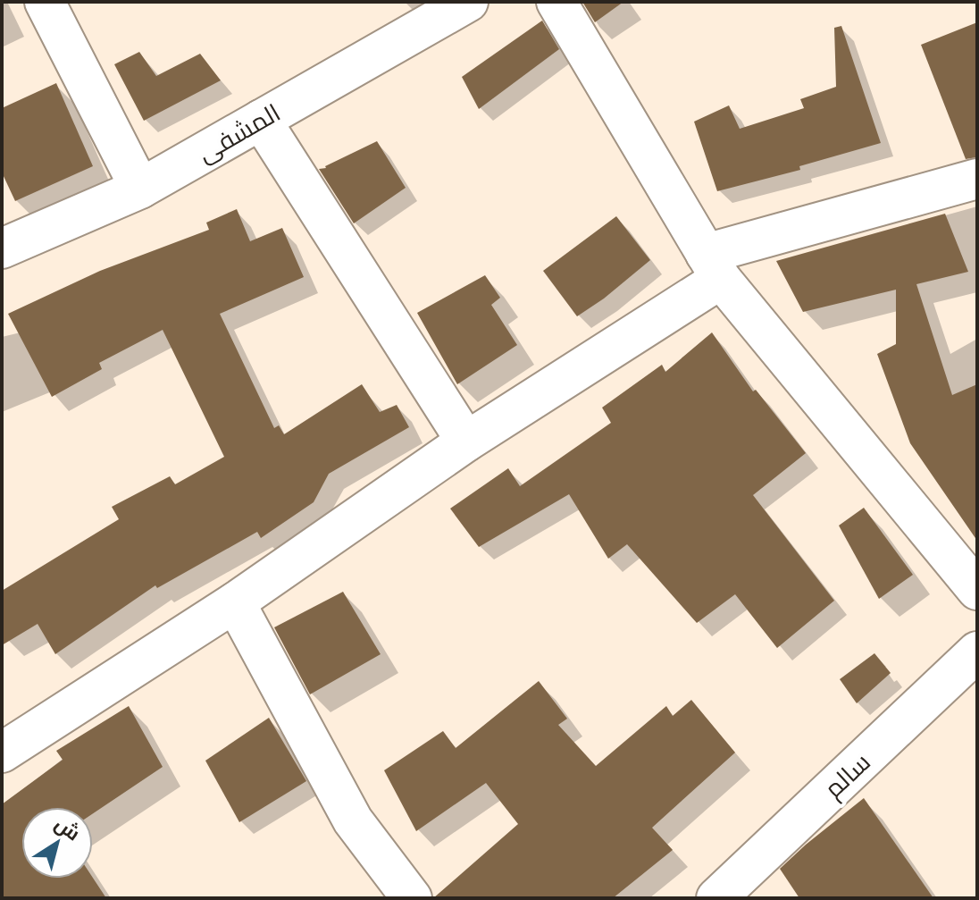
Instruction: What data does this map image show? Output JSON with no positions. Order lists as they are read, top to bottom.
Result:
{
  "streets": {
    "street": ["المشفى", "سالم"]
  },
  "north": "top right"
}
